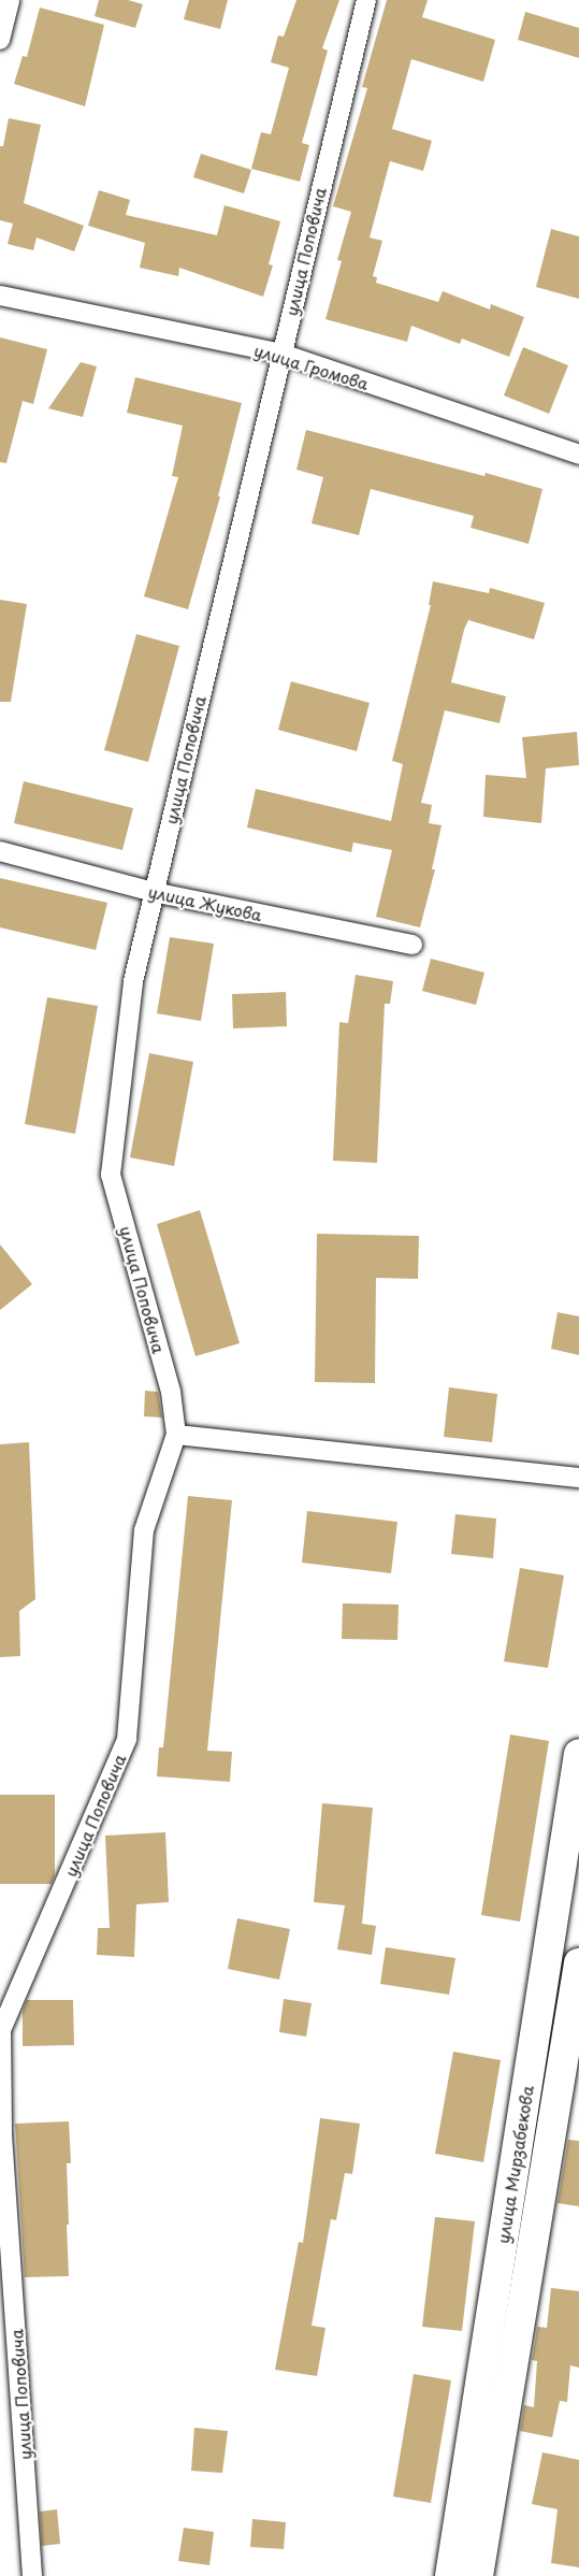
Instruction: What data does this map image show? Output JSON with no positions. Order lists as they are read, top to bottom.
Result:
{
  "streets": {
    "main road": ["улица Мирзабекова"],
    "street": ["улица Поповича", "улица Громова", "улица Жукова"]
  },
  "crossings": [
    ["улица Поповича", "улица Громова"],
    ["улица Поповича", "улица Жукова"]
  ]
}
